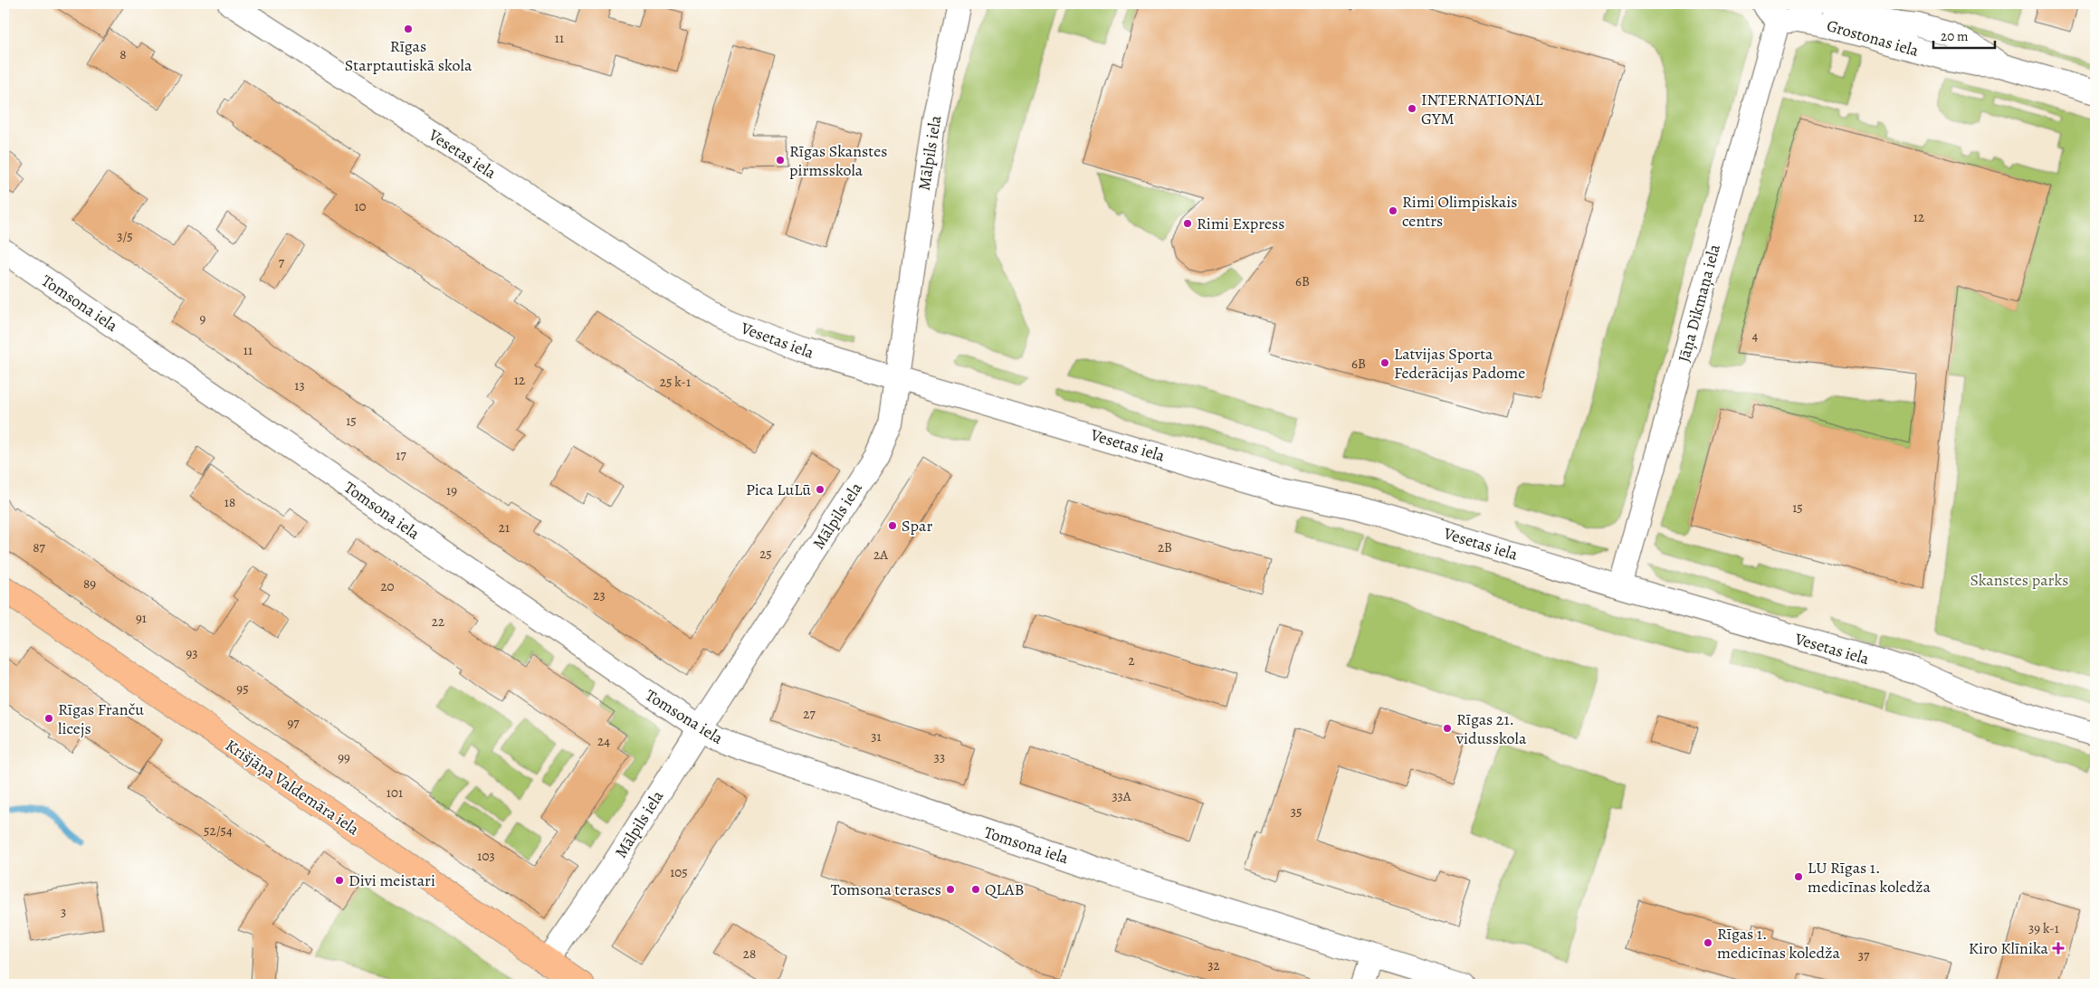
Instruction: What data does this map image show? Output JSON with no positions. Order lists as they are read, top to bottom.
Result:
{
  "streets": {
    "main road": ["Krišjāņa Valdemāra iela"],
    "street": [
      "Grostonas iela",
      "Mālpils iela",
      "Vesetas iela",
      "Tomsona iela",
      "Jāņa Dikmaņa iela"
    ]
  },
  "crossings": [
    ["Grostonas iela", "Jāņa Dikmaņa iela"],
    ["Mālpils iela", "Vesetas iela"],
    ["Mālpils iela", "Tomsona iela"],
    ["Mālpils iela", "Krišjāņa Valdemāra iela"],
    ["Vesetas iela", "Jāņa Dikmaņa iela"]
  ],
  "parks": ["Skanstes parks"],
  "places": {
    "other": [
      "Rīgas Starptautiskā skola",
      "INTERNATIONAL GYM",
      "Rīgas Skanstes pirmsskola",
      "Rimi Olimpiskais centrs",
      "Rimi Express",
      "Latvijas Sporta Federācijas Padome",
      "Pica LuLū",
      "Spar",
      "Rīgas Franču licejs",
      "Rīgas 21. vidusskola",
      "LU Rīgas 1. medicīnas koledža",
      "Divi meistari",
      "Tomsona terases",
      "QLAB",
      "Rīgas 1. medicīnas koledža"
    ],
    "health": ["Kiro Klīnika"]
  },
  "house_numbers": [
    "11",
    "8",
    "10",
    "12",
    "3/5",
    "7",
    "6B",
    "9",
    "4",
    "11",
    "6B",
    "12",
    "25 k-1",
    "13",
    "15",
    "17",
    "19",
    "18",
    "15",
    "21",
    "87",
    "2B",
    "25",
    "2A",
    "89",
    "20",
    "23",
    "91",
    "22",
    "93",
    "2",
    "95",
    "27",
    "97",
    "31",
    "24",
    "99",
    "33",
    "101",
    "33A",
    "35",
    "52/54",
    "103",
    "105",
    "3",
    "39 k-1",
    "28",
    "37",
    "32"
  ],
  "scale_bar": "20 m"
}
